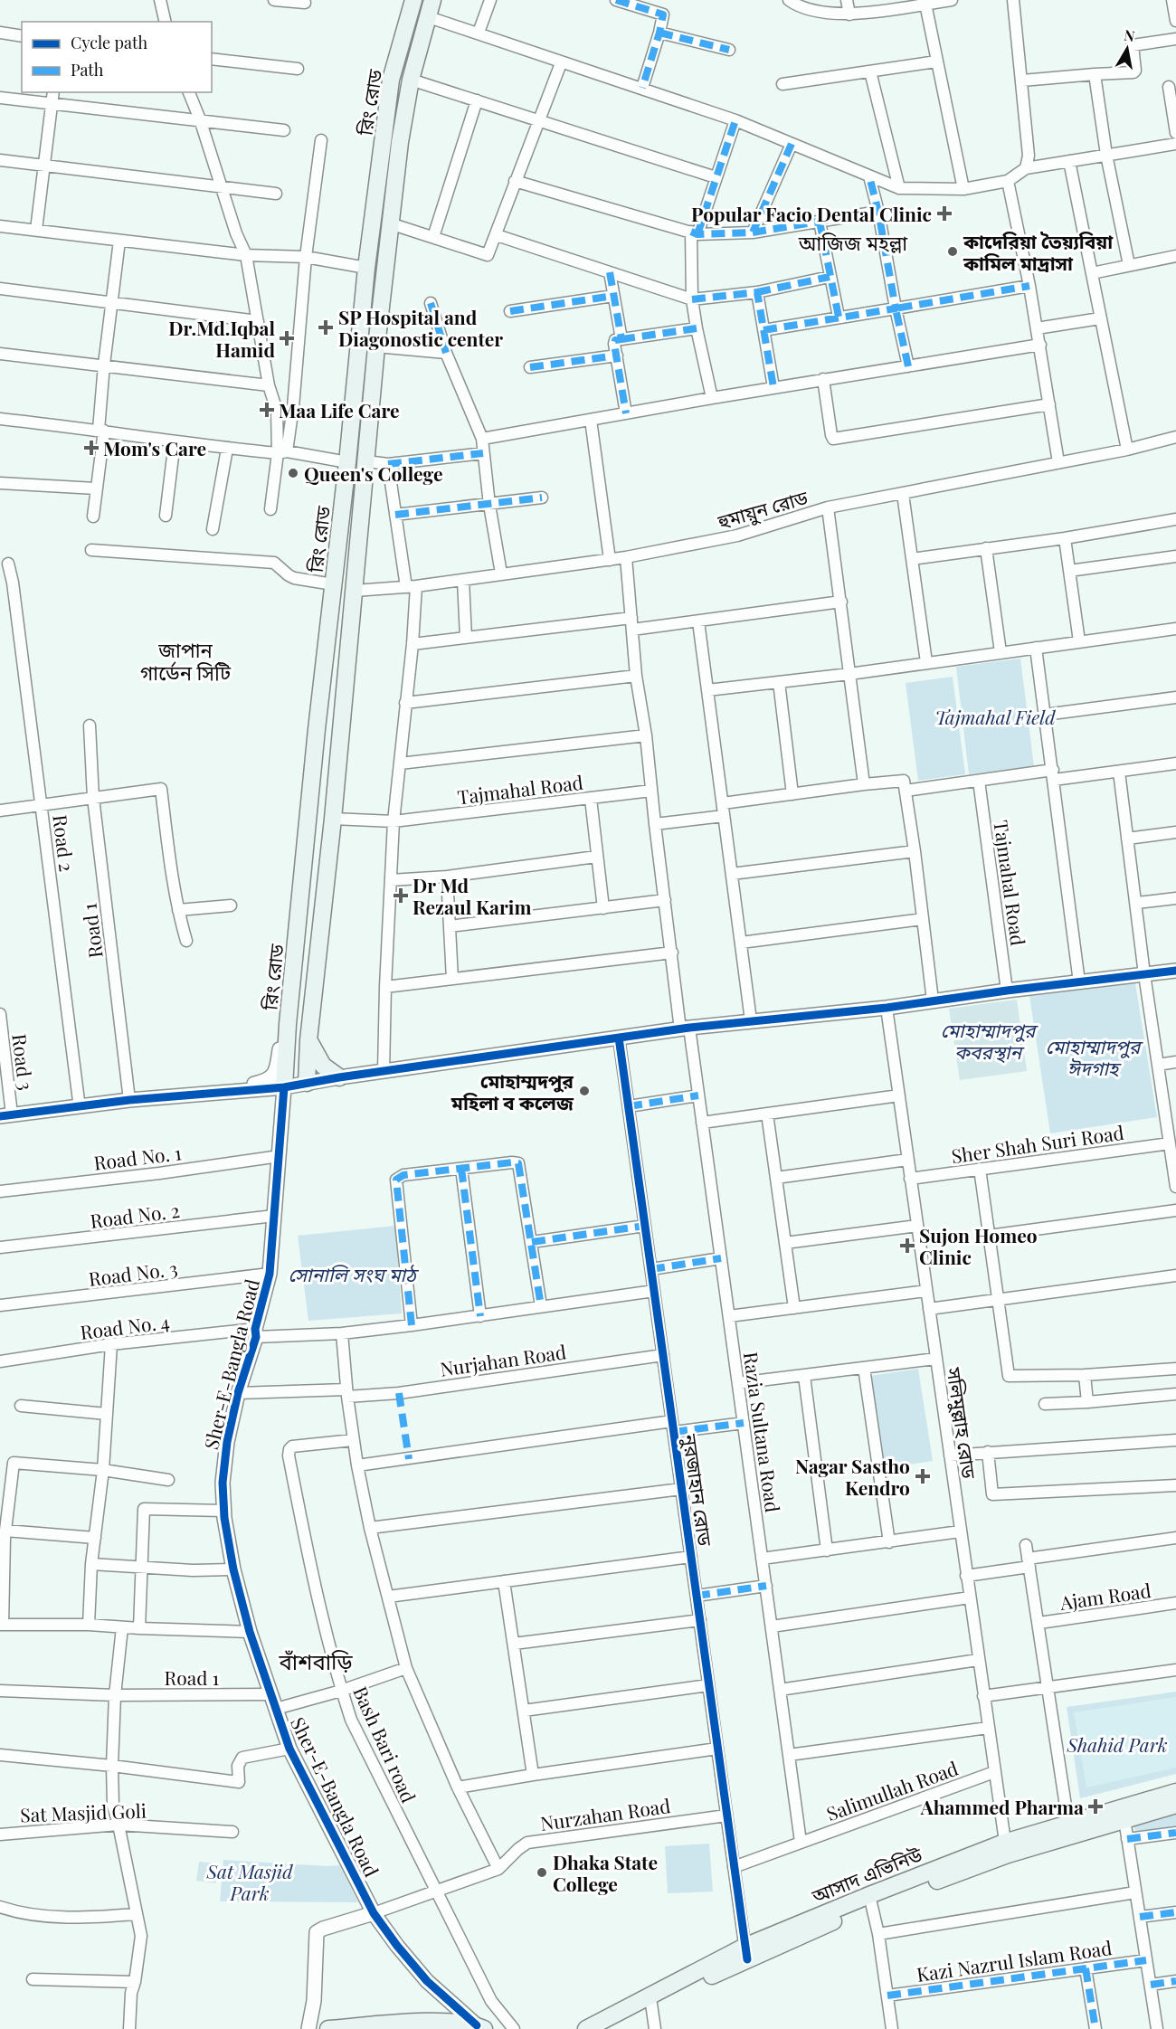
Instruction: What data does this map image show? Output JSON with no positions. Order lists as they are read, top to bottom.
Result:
{
  "streets": {
    "main road": ["রিং রোড", "আসাদ এভিনিউ"],
    "street": [
      "হুমায়ুন রোড",
      "Tajmahal Road",
      "Road 2",
      "Road 1",
      "Road 3",
      "Sher Shah Suri Road",
      "Road No. 1",
      "Road No. 2",
      "Road No. 3",
      "Road No. 4",
      "Nurjahan Road",
      "Sher-E-Bangla Road",
      "সলিমুল্লাহ রোড",
      "Razia Sultana Road",
      "নুরজাহান রোড",
      "Ajam Road",
      "Bash Bari road",
      "Salimullah Road",
      "Sat Masjid Goli",
      "Nurzahan Road",
      "Kazi Nazrul Islam Road"
    ]
  },
  "crossings": [
    ["রিং রোড", "হুমায়ুন রোড"],
    ["রিং রোড", "Tajmahal Road"],
    ["রিং রোড", "Sher-E-Bangla Road"],
    ["Road 1", "Sher-E-Bangla Road"],
    ["Sher Shah Suri Road", "সলিমুল্লাহ রোড"],
    ["Road No. 1", "Sher-E-Bangla Road"],
    ["Road No. 2", "Sher-E-Bangla Road"],
    ["Road No. 3", "Sher-E-Bangla Road"],
    ["Road No. 4", "Sher-E-Bangla Road"],
    ["Nurjahan Road", "Sher-E-Bangla Road"],
    ["Nurjahan Road", "নুরজাহান রোড"],
    ["সলিমুল্লাহ রোড", "Salimullah Road"],
    ["সলিমুল্লাহ রোড", "আসাদ এভিনিউ"],
    ["Razia Sultana Road", "Salimullah Road"],
    ["নুরজাহান রোড", "Salimullah Road"],
    ["নুরজাহান রোড", "Nurzahan Road"],
    ["নুরজাহান রোড", "আসাদ এভিনিউ"]
  ],
  "districts": ["আজিজ মহল্লা", "জাপান গার্ডেন সিটি", "বাঁশবাড়ি"],
  "parks": [
    "Tajmahal Field",
    "মোহাম্মাদপুর কবরস্থান",
    "মোহাম্মাদপুর ঈদগাহ",
    "সোনালি সংঘ মাঠ",
    "Shahid Park",
    "Sat Masjid Park"
  ],
  "places": {
    "health": [
      "Popular Facio Dental Clinic",
      "SP Hospital and Diagonostic center",
      "Dr.Md.Iqbal Hamid",
      "Maa Life Care",
      "Mom's Care",
      "Dr Md Rezaul Karim",
      "Sujon Homeo Clinic",
      "Nagar Sastho Kendro",
      "Ahammed Pharma"
    ],
    "other": [
      "কাদেরিয়া তৈয়্যবিয়া কামিল মাদ্রাসা",
      "Queen's College",
      "মোহাম্মদপুর মহিলা ব কলেজ",
      "Dhaka State College"
    ]
  },
  "legend": ["Cycle path", "Path"],
  "north": "top"
}
